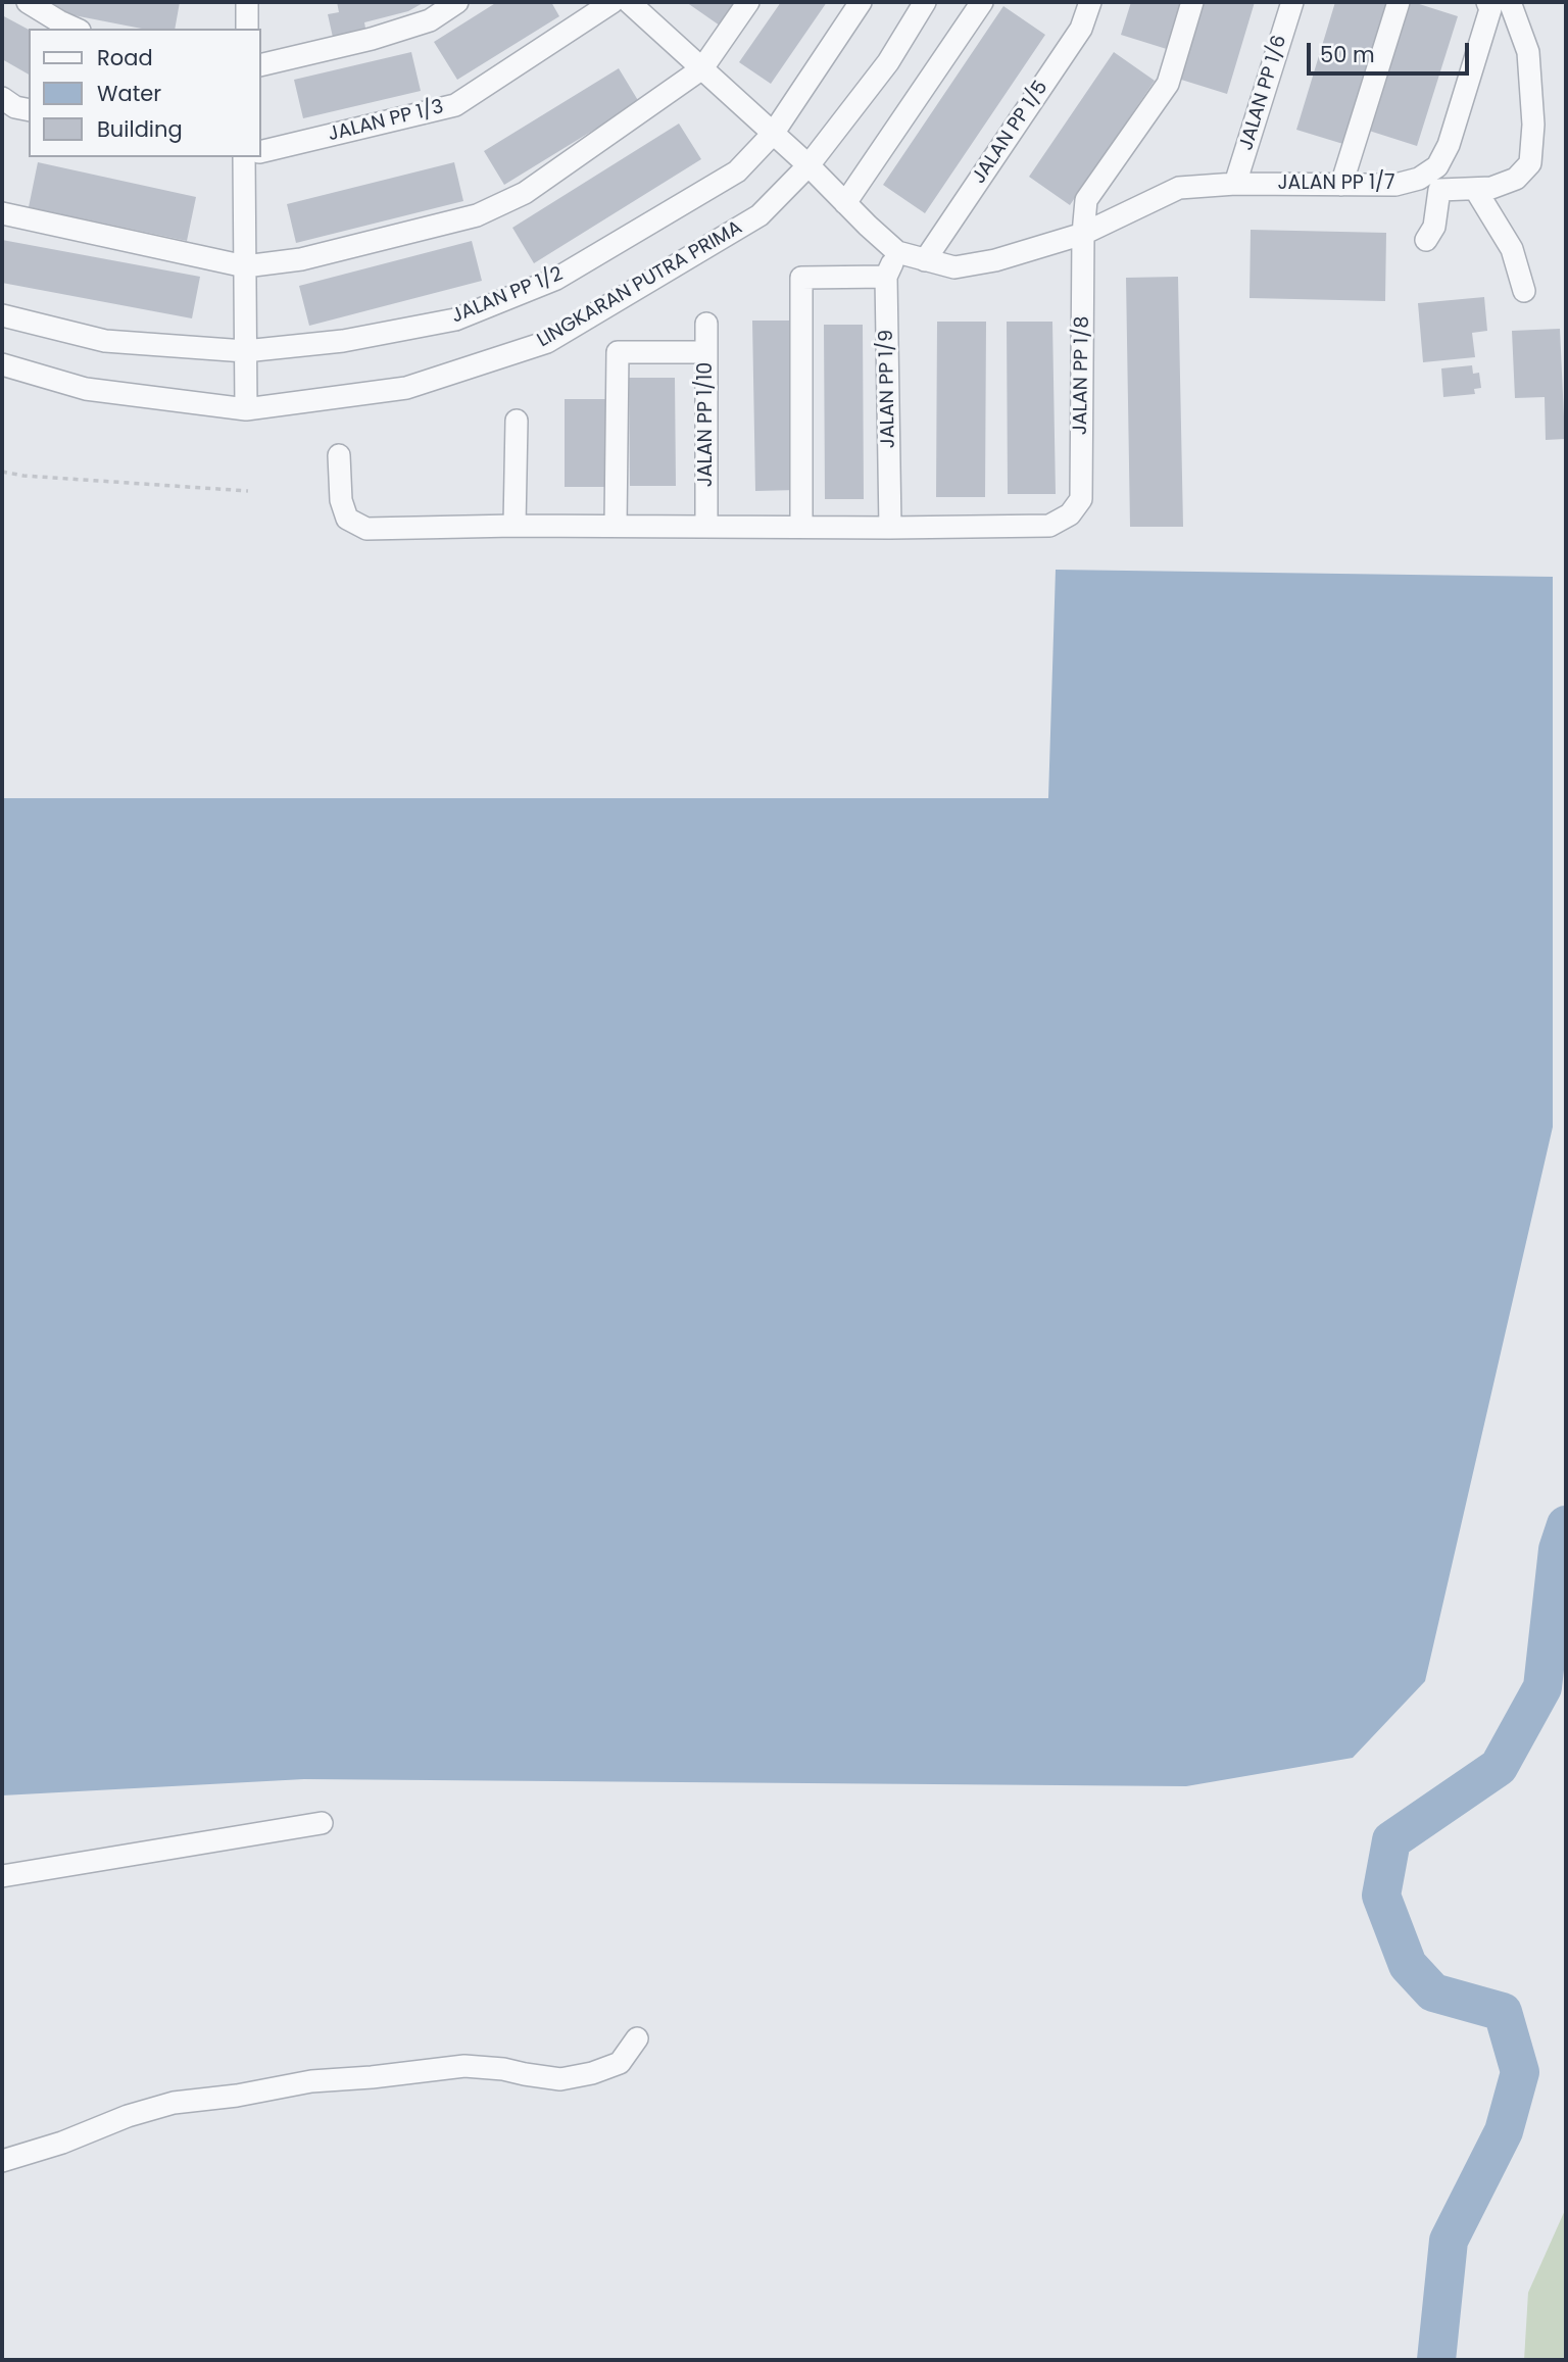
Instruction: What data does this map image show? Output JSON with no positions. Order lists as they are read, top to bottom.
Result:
{
  "streets": {
    "street": [
      "JALAN PP 1/6",
      "JALAN PP 1/3",
      "JALAN PP 1/5",
      "JALAN PP 1/7",
      "LINGKARAN PUTRA PRIMA",
      "JALAN PP 1/2",
      "JALAN PP 1/8",
      "JALAN PP 1/9",
      "JALAN PP 1/10"
    ]
  },
  "crossings": [
    ["JALAN PP 1/6", "JALAN PP 1/7"],
    ["JALAN PP 1/5", "JALAN PP 1/7"],
    ["JALAN PP 1/7", "JALAN PP 1/8"],
    ["JALAN PP 1/7", "JALAN PP 1/9"],
    ["JALAN PP 1/8", "JALAN PP 1/9"]
  ],
  "legend": ["Road", "Water", "Building"],
  "scale_bar": "50 m"
}
